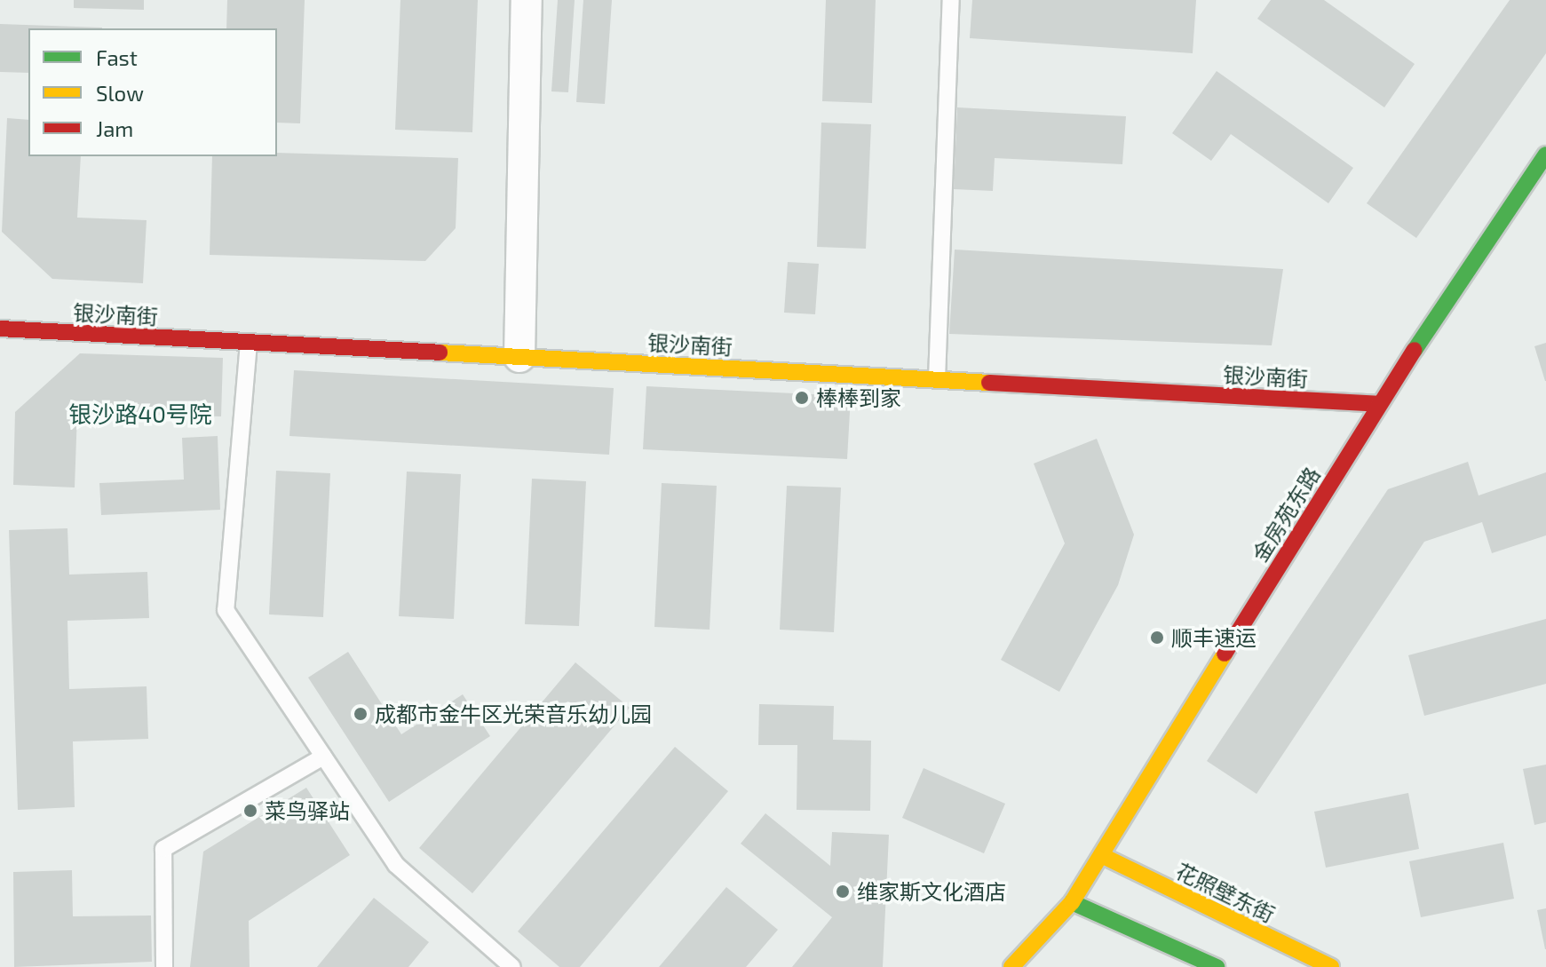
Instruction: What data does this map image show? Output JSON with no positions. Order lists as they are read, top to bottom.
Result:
{
  "streets": {
    "street": ["银沙南街", "金房苑东路", "花照壁东街"]
  },
  "crossings": [
    ["银沙南街", "金房苑东路"],
    ["金房苑东路", "花照壁东街"]
  ],
  "districts": ["银沙路40号院"],
  "places": [
    "棒棒到家",
    "顺丰速运",
    "成都市金牛区光荣音乐幼儿园",
    "菜鸟驿站",
    "维家斯文化酒店"
  ],
  "legend": ["Fast", "Slow", "Jam"]
}
